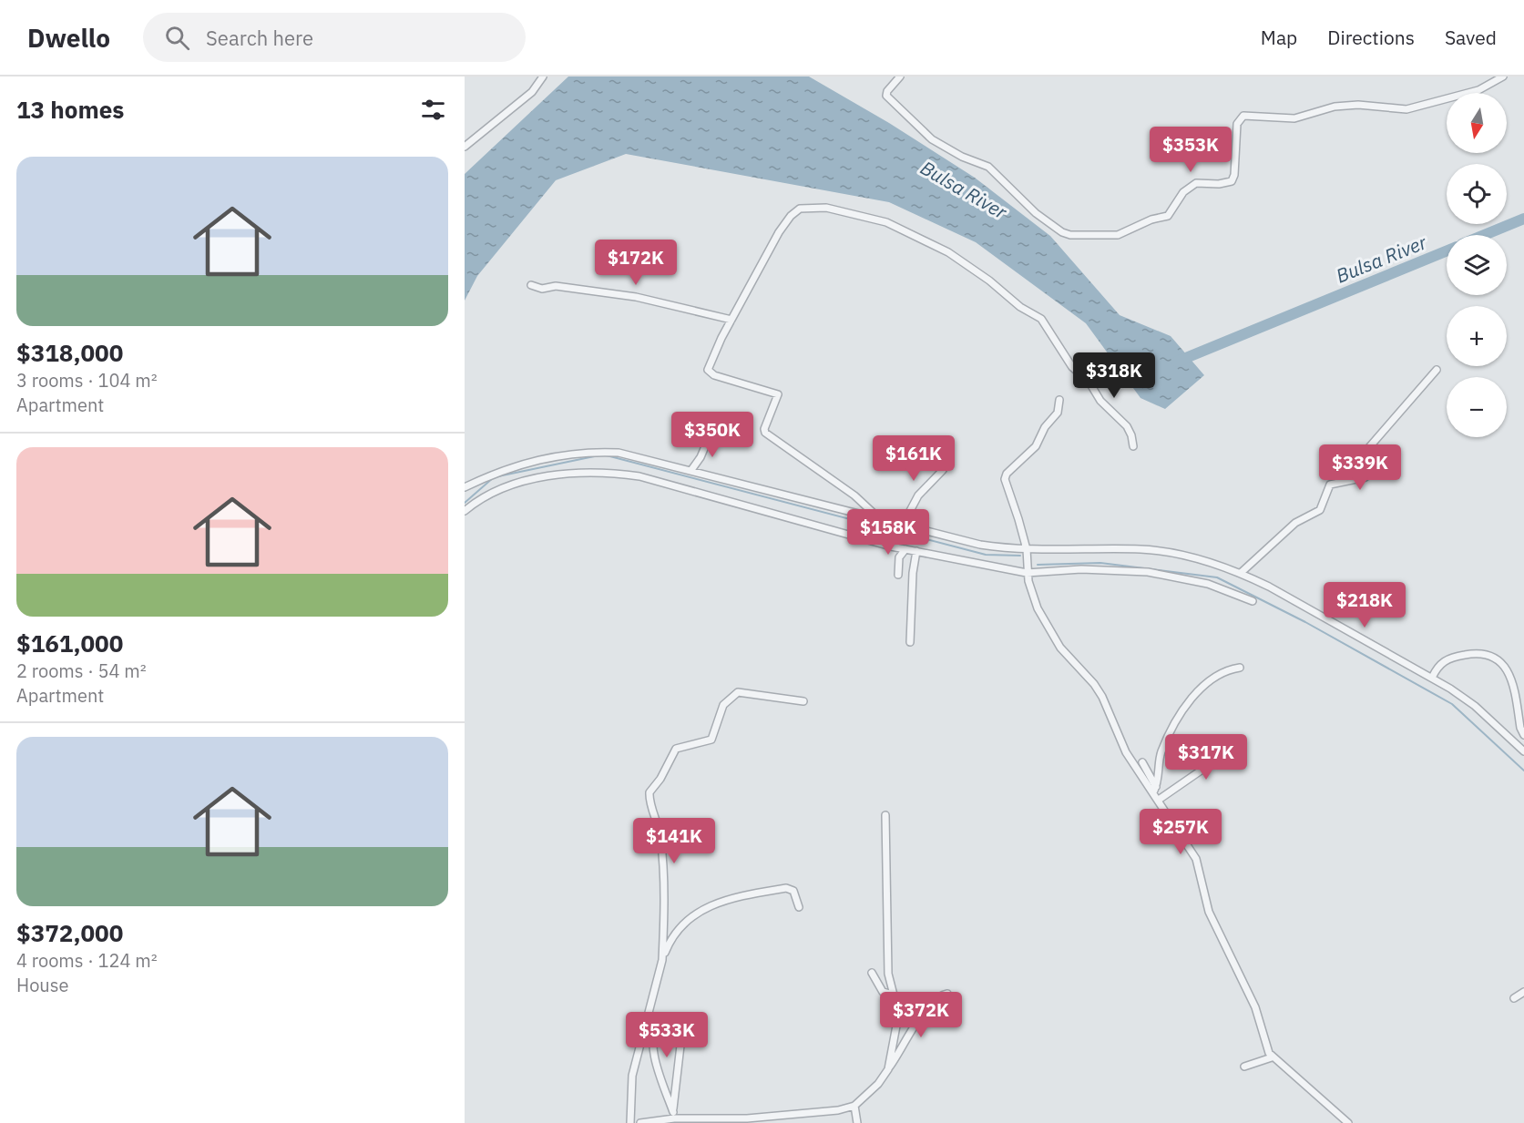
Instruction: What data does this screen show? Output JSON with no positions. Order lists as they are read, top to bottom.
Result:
{
  "water": ["Bulsa River"],
  "north": "bottom",
  "page": {
    "header": "Dwello",
    "search": "Search here",
    "nav": ["Map", "Directions", "Saved"],
    "heading": "13 homes",
    "map_buttons": ["+", "−"],
    "price": [
      "$353K",
      "$172K",
      "$318K",
      "$350K",
      "$161K",
      "$339K",
      "$158K",
      "$218K",
      "$317K",
      "$257K",
      "$141K",
      "$372K",
      "$533K"
    ],
    "list": [
      {
        "name": "$318,000",
        "note": "3 rooms · 104 m² · Apartment"
      },
      {
        "name": "$161,000",
        "note": "2 rooms · 54 m² · Apartment"
      },
      {
        "name": "$372,000",
        "note": "4 rooms · 124 m² · House"
      }
    ]
  }
}
